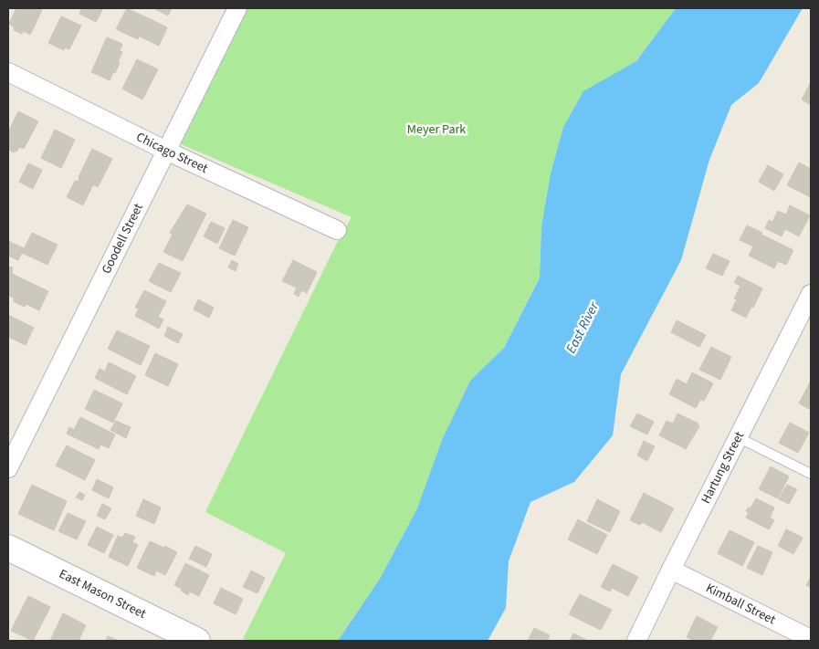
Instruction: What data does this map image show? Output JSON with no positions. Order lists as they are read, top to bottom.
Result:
{
  "streets": {
    "main road": ["East Mason Street"],
    "street": [
      "Chicago Street",
      "Goodell Street",
      "Hartung Street",
      "Kimball Street"
    ]
  },
  "crossings": [
    ["Chicago Street", "Goodell Street"],
    ["Hartung Street", "Kimball Street"]
  ],
  "water": ["East River"],
  "parks": ["Meyer Park"]
}
